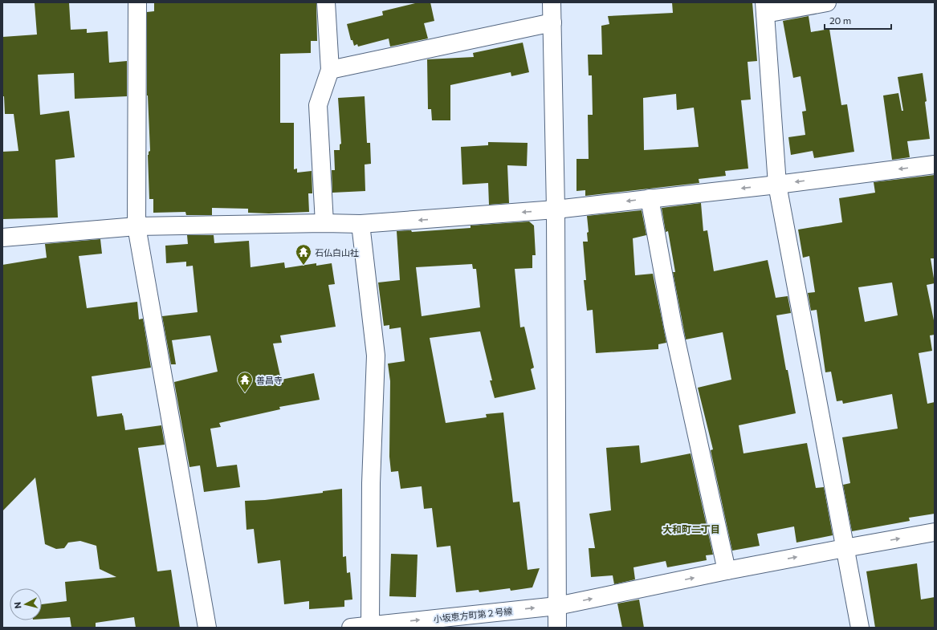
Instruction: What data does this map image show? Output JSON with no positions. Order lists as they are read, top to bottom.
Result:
{
  "streets": {
    "street": ["小坂恵方町第２号線"]
  },
  "one_way": ["小坂恵方町第２号線"],
  "districts": ["大和町二丁目"],
  "places": {
    "temple": ["石仏白山社", "善昌寺"]
  },
  "scale_bar": "20 m",
  "north": "left"
}
